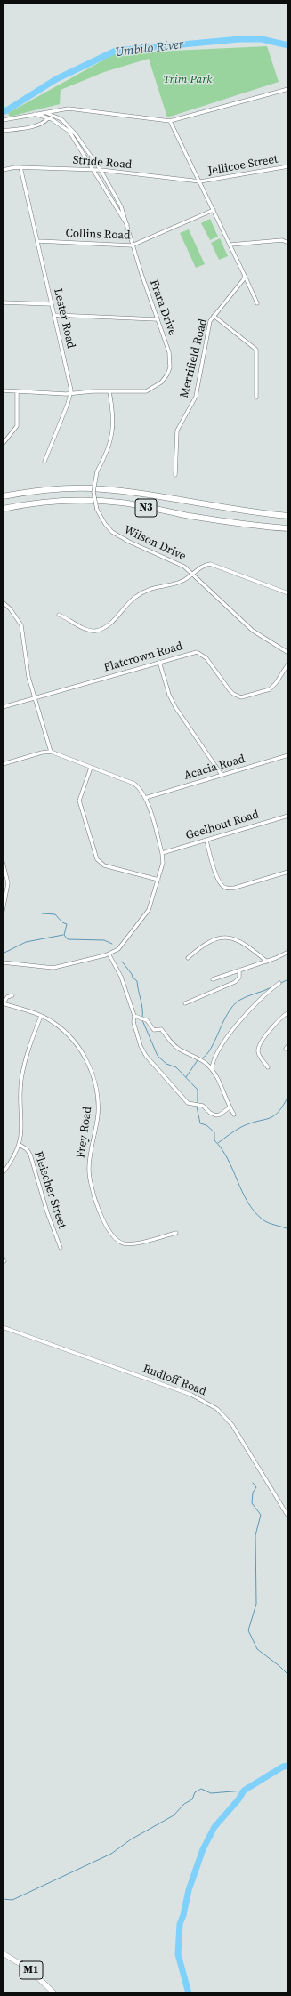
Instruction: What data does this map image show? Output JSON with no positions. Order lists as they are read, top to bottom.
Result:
{
  "streets": {
    "highway": ["N3", "M1"],
    "street": [
      "Stride Road",
      "Jellicoe Street",
      "Collins Road",
      "Frara Drive",
      "Lester Road",
      "Merrifield Road",
      "Wilson Drive",
      "Flatcrown Road",
      "Acacia Road",
      "Geelhout Road",
      "Frey Road",
      "Fleischer Street",
      "Rudloff Road"
    ]
  },
  "crossings": [
    ["Stride Road", "Jellicoe Street"],
    ["Stride Road", "Frara Drive"],
    ["Stride Road", "Lester Road"],
    ["Collins Road", "Frara Drive"],
    ["Collins Road", "Lester Road"],
    ["Frara Drive", "Wilson Drive"],
    ["Frey Road", "Fleischer Street"]
  ],
  "water": ["Umbilo River"],
  "parks": ["Trim Park"]
}
